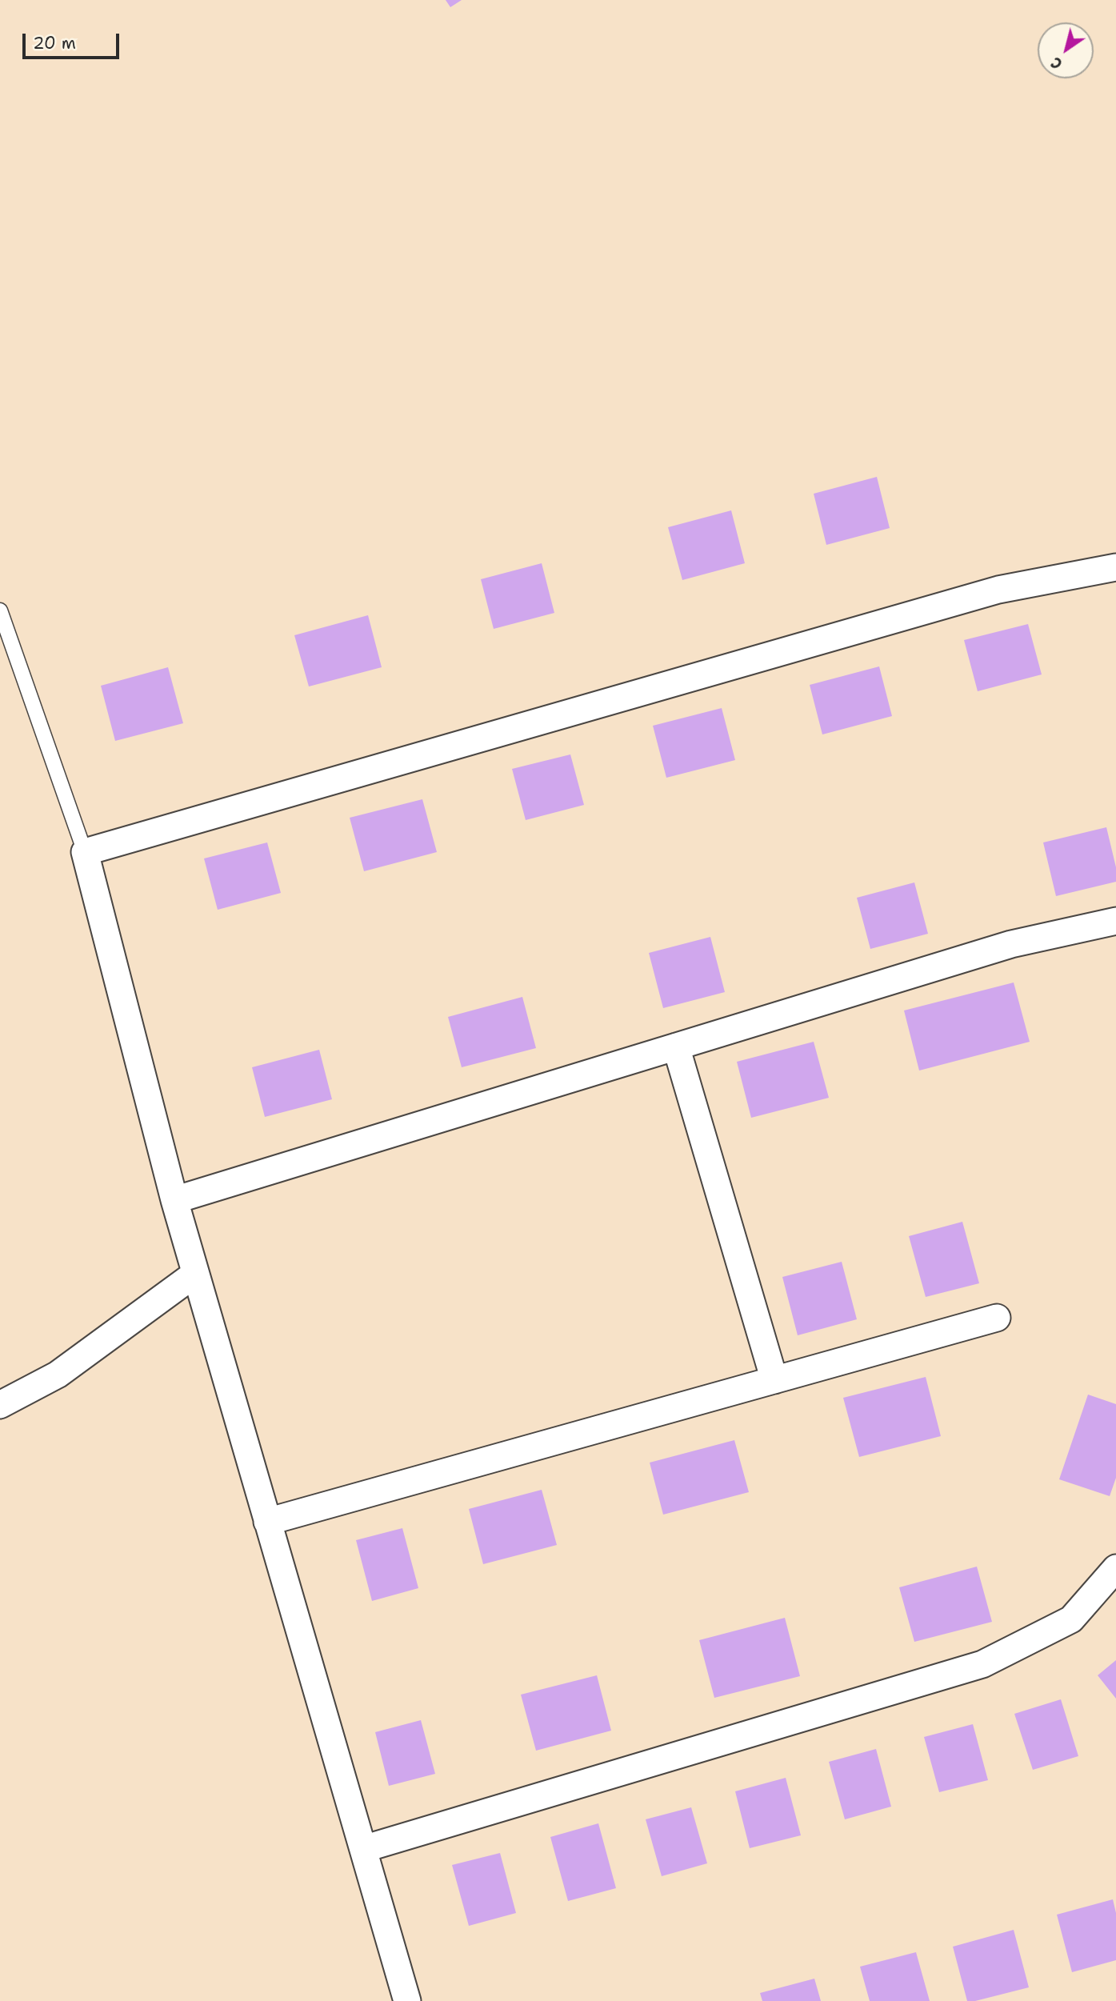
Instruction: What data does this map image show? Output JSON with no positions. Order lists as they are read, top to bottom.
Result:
{
  "scale_bar": "20 m",
  "north": "bottom left"
}
